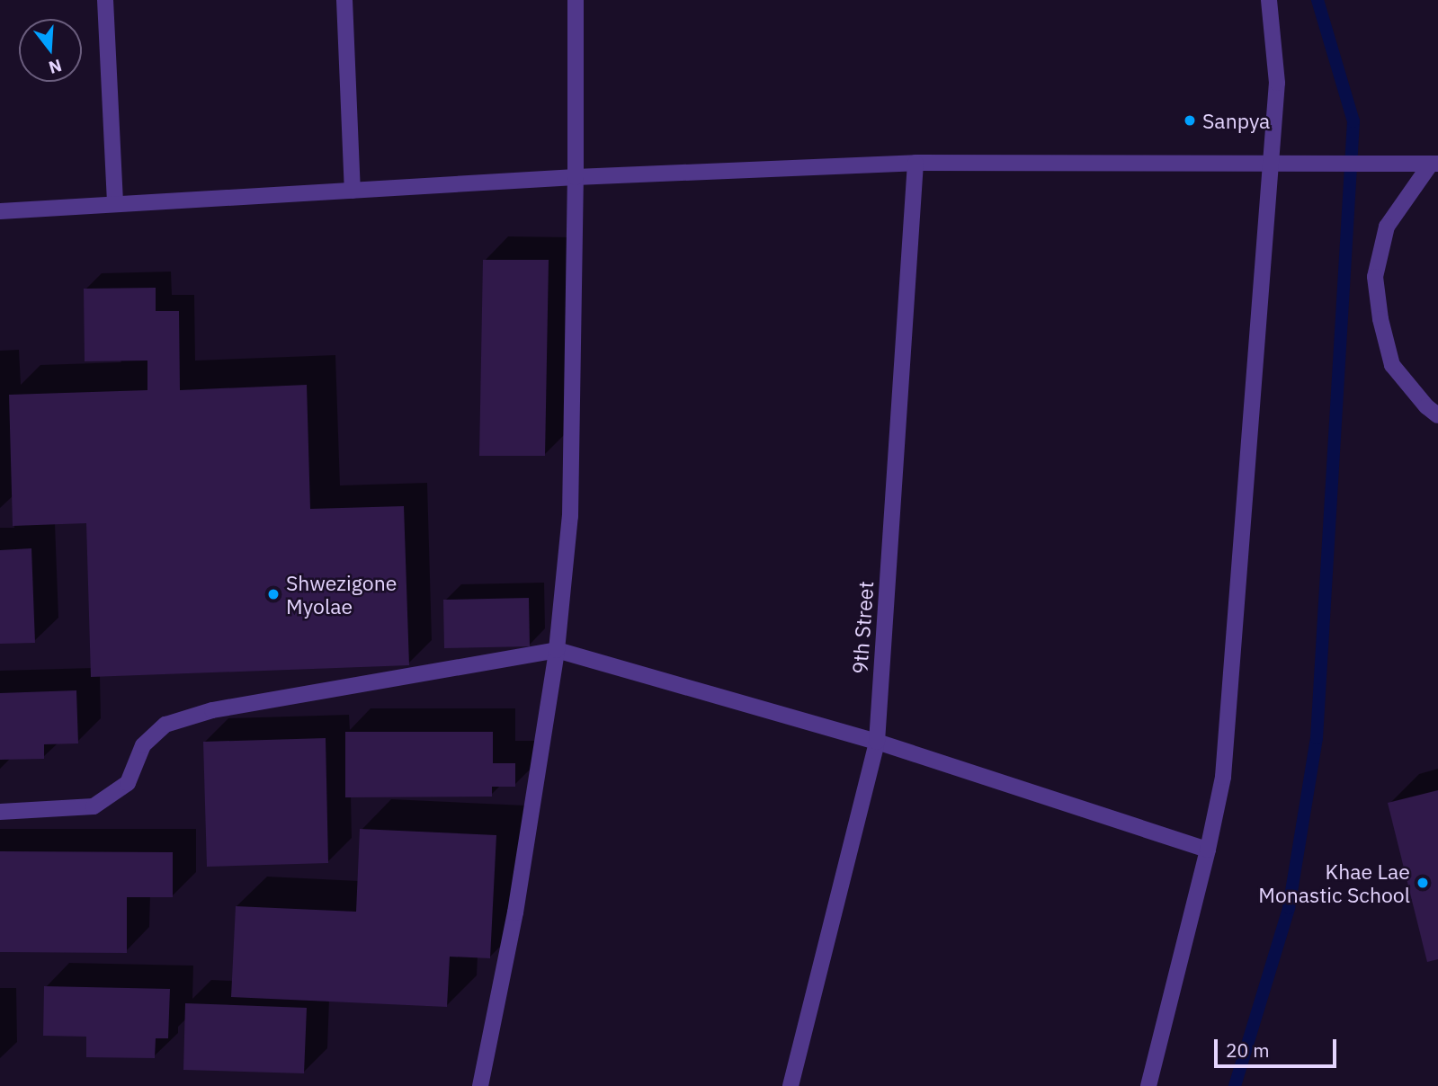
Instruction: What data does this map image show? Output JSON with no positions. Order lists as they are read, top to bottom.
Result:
{
  "streets": {
    "street": ["9th Street"]
  },
  "places": ["Sanpya", "Shwezigone Myolae", "Khae Lae Monastic School"],
  "scale_bar": "20 m",
  "north": "bottom"
}
